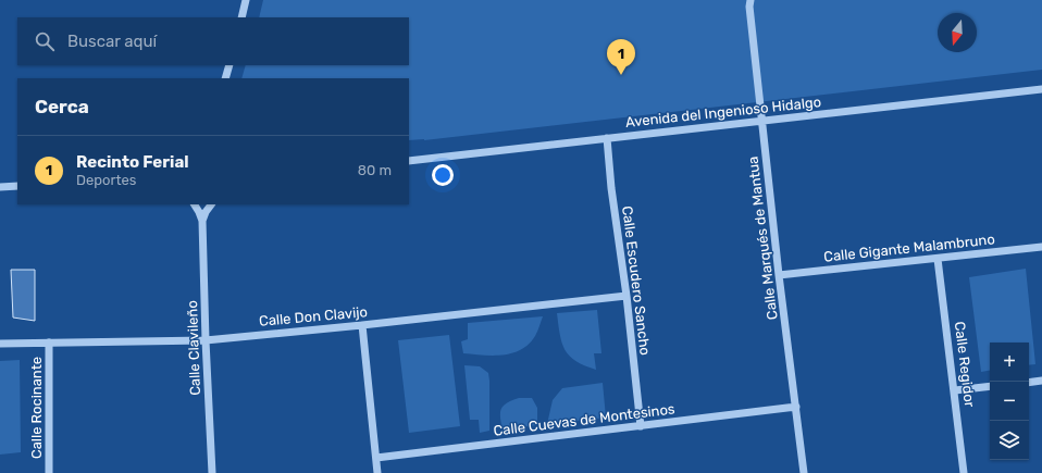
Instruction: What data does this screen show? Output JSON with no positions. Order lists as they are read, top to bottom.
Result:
{
  "streets": {
    "street": [
      "Avenida del Ingenioso Hidalgo",
      "Calle Marqués de Mantua",
      "Calle Gigante Malambruno",
      "Calle Escudero Sancho",
      "Calle Don Clavijo",
      "Calle Clavileño",
      "Calle Regidor",
      "Calle Rocinante",
      "Calle Cuevas de Montesinos"
    ]
  },
  "crossings": [
    ["Avenida del Ingenioso Hidalgo", "Calle Marqués de Mantua"],
    ["Avenida del Ingenioso Hidalgo", "Calle Escudero Sancho"],
    ["Calle Marqués de Mantua", "Calle Gigante Malambruno"],
    ["Calle Marqués de Mantua", "Calle Cuevas de Montesinos"],
    ["Calle Gigante Malambruno", "Calle Regidor"],
    ["Calle Escudero Sancho", "Calle Don Clavijo"],
    ["Calle Escudero Sancho", "Calle Cuevas de Montesinos"],
    ["Calle Don Clavijo", "Calle Clavileño"],
    ["Calle Don Clavijo", "Calle Rocinante"]
  ],
  "north": "bottom",
  "page": {
    "search": "Buscar aquí",
    "pins": "1",
    "heading": "Cerca",
    "list": [
      {
        "mark": "1",
        "name": "Recinto Ferial",
        "note": "Deportes",
        "value": "80 m"
      }
    ],
    "map_buttons": ["+", "−"]
  }
}
